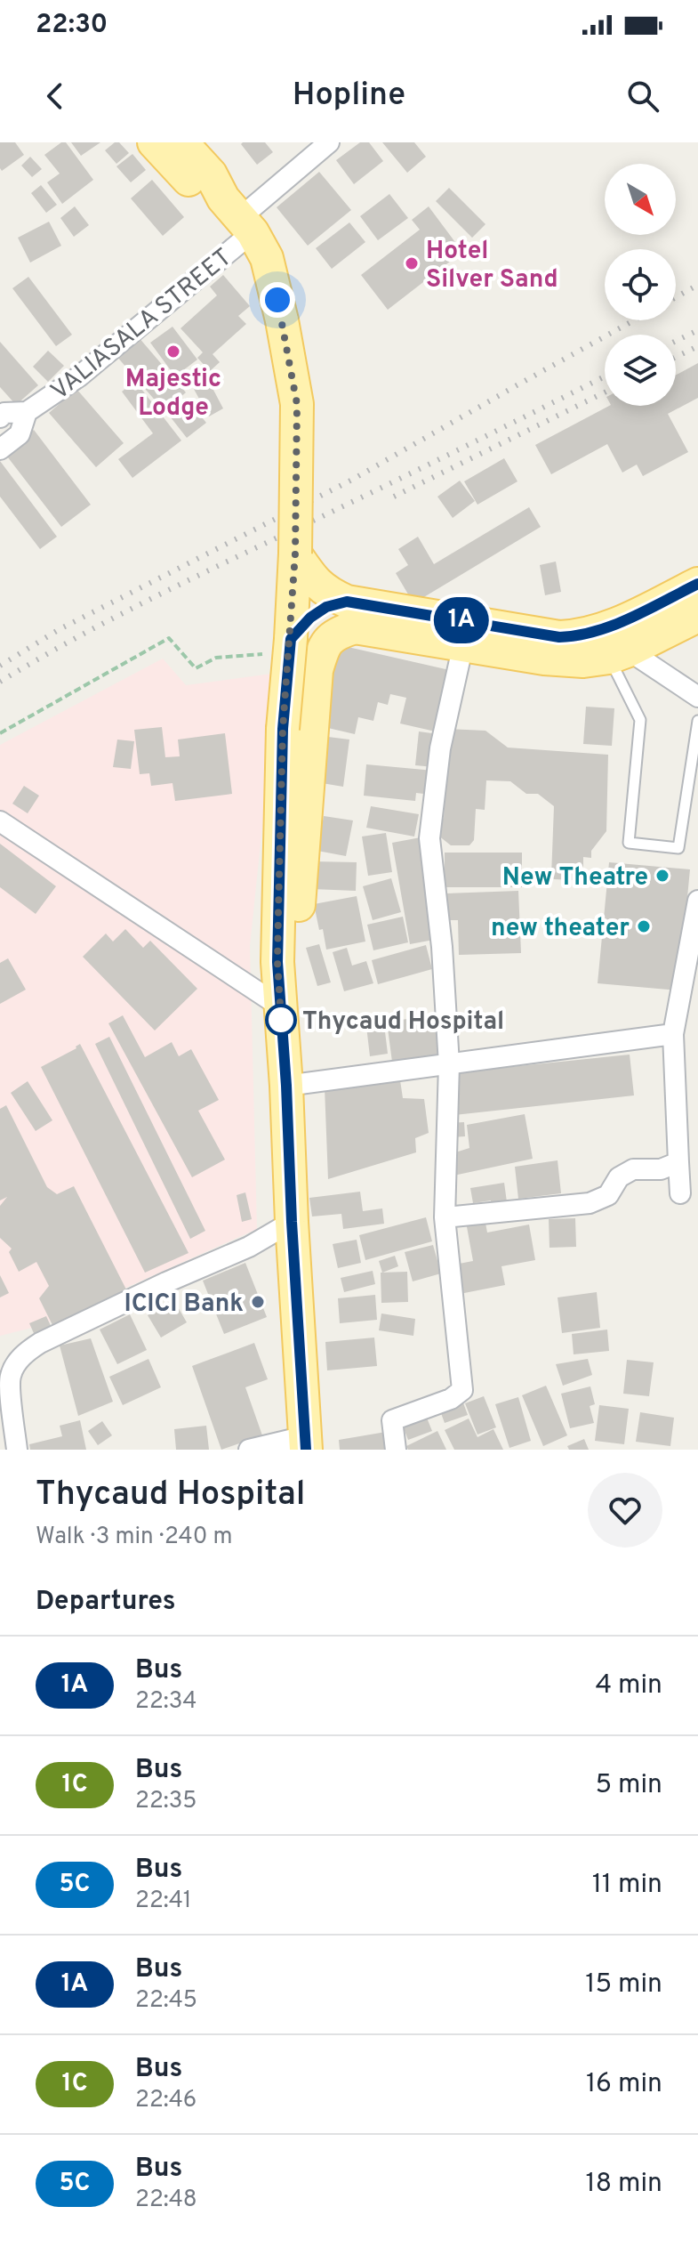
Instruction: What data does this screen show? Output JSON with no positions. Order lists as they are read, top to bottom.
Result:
{
  "streets": {
    "street": ["VALIASALA STREET"]
  },
  "places": [
    "Hotel Silver Sand",
    "Majestic Lodge",
    "New Theatre",
    "new theater",
    "Thycaud Hospital",
    "ICICI Bank"
  ],
  "lines": ["bus line 1A"],
  "north": "bottom right",
  "page": {
    "status": "22:30",
    "header": "Hopline",
    "on_map": "1A",
    "heading": [
      ["Thycaud Hospital", "Walk · 3 min · 240 m"],
      "Departures"
    ],
    "list": [
      {
        "mark": "1A",
        "name": "Bus",
        "note": "22:34",
        "value": "4 min"
      },
      {
        "mark": "1C",
        "name": "Bus",
        "note": "22:35",
        "value": "5 min"
      },
      {
        "mark": "5C",
        "name": "Bus",
        "note": "22:41",
        "value": "11 min"
      },
      {
        "mark": "1A",
        "name": "Bus",
        "note": "22:45",
        "value": "15 min"
      },
      {
        "mark": "1C",
        "name": "Bus",
        "note": "22:46",
        "value": "16 min"
      },
      {
        "mark": "5C",
        "name": "Bus",
        "note": "22:48",
        "value": "18 min"
      }
    ]
  }
}
